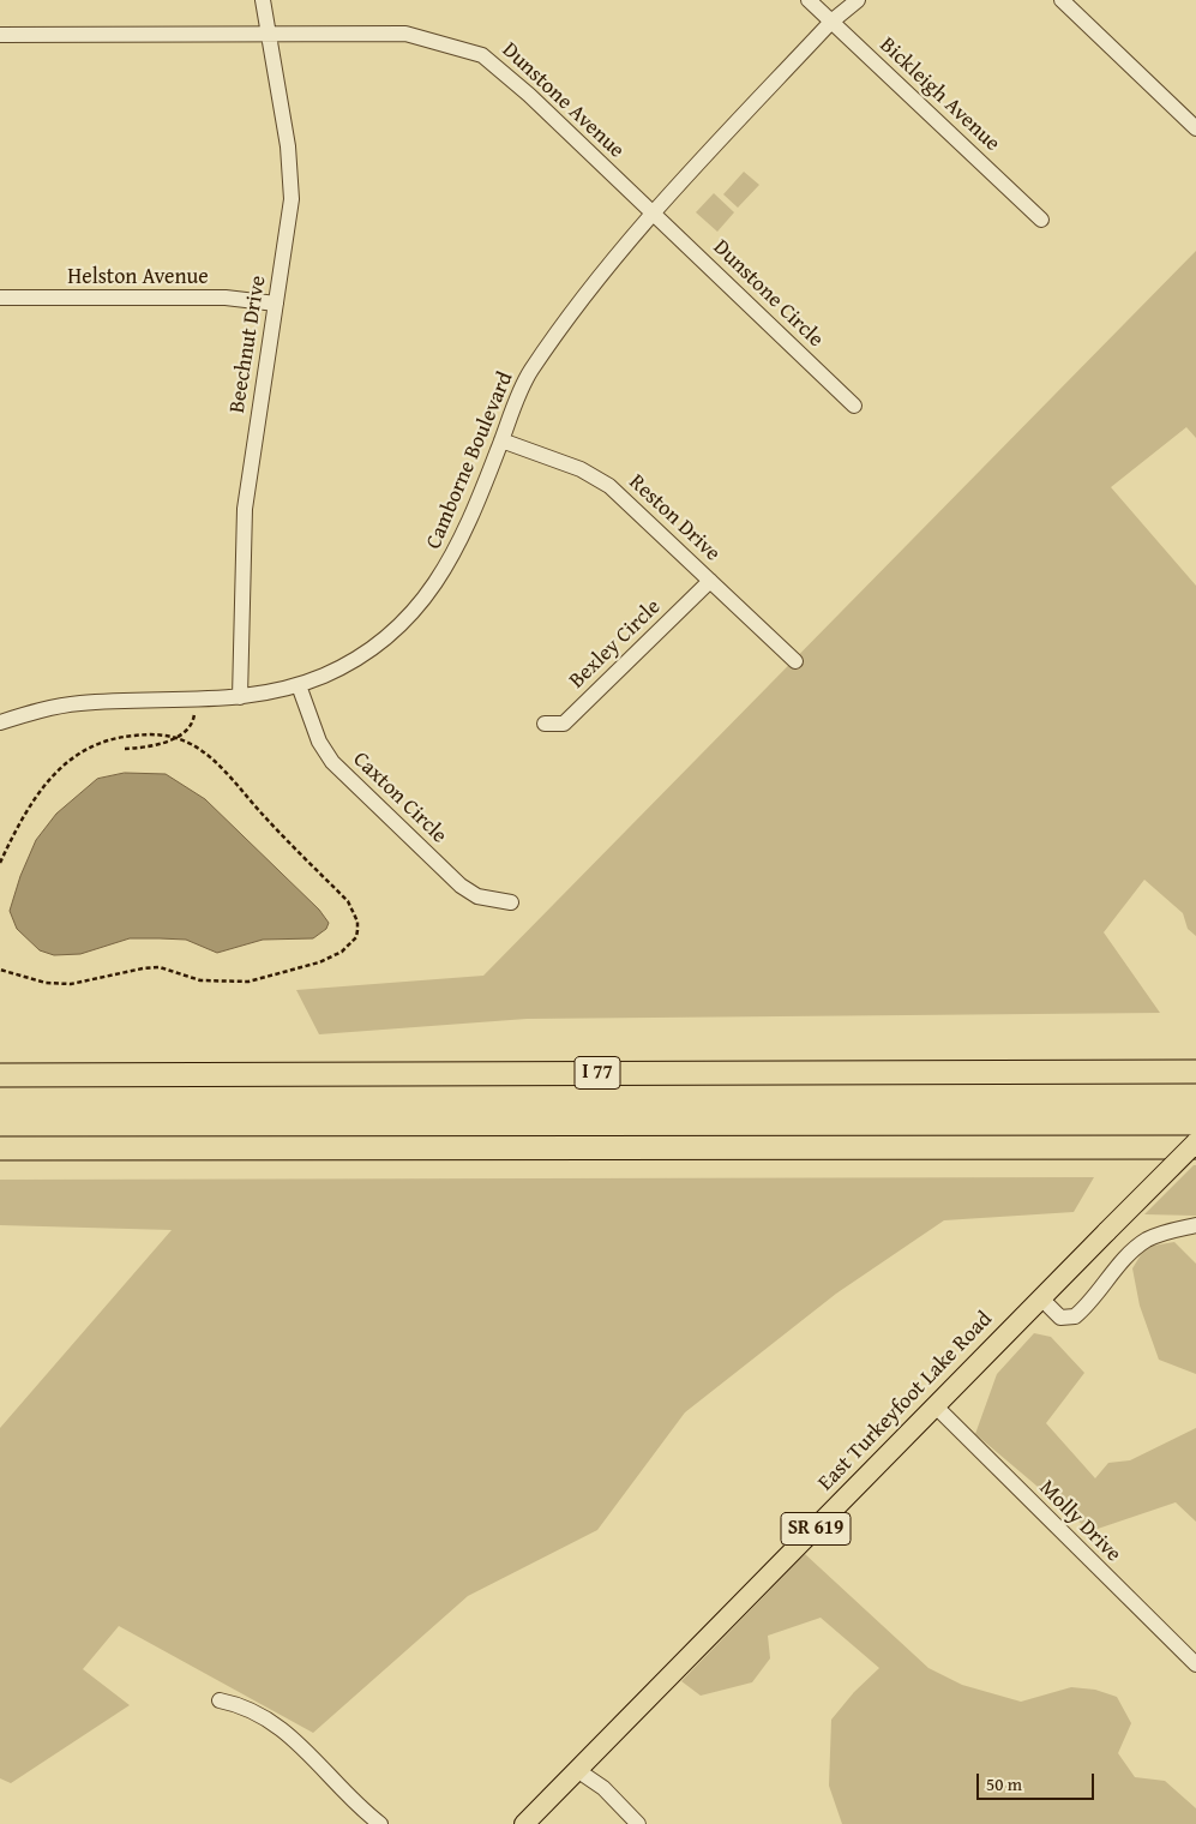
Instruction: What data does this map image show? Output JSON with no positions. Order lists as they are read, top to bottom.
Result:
{
  "streets": {
    "highway": ["I 77"],
    "main road": ["East Turkeyfoot Lake Road", "SR 619"],
    "street": [
      "Bickleigh Avenue",
      "Dunstone Avenue",
      "Helston Avenue",
      "Dunstone Circle",
      "Beechnut Drive",
      "Camborne Boulevard",
      "Reston Drive",
      "Bexley Circle",
      "Caxton Circle",
      "Molly Drive"
    ]
  },
  "crossings": [
    ["Bickleigh Avenue", "Camborne Boulevard"],
    ["Dunstone Avenue", "Dunstone Circle"],
    ["Dunstone Avenue", "Beechnut Drive"],
    ["Dunstone Avenue", "Camborne Boulevard"],
    ["Helston Avenue", "Beechnut Drive"],
    ["Dunstone Circle", "Camborne Boulevard"],
    ["Beechnut Drive", "Camborne Boulevard"],
    ["Camborne Boulevard", "Reston Drive"],
    ["Camborne Boulevard", "Caxton Circle"],
    ["Reston Drive", "Bexley Circle"],
    ["East Turkeyfoot Lake Road", "Molly Drive"]
  ],
  "scale_bar": "50 m"
}
